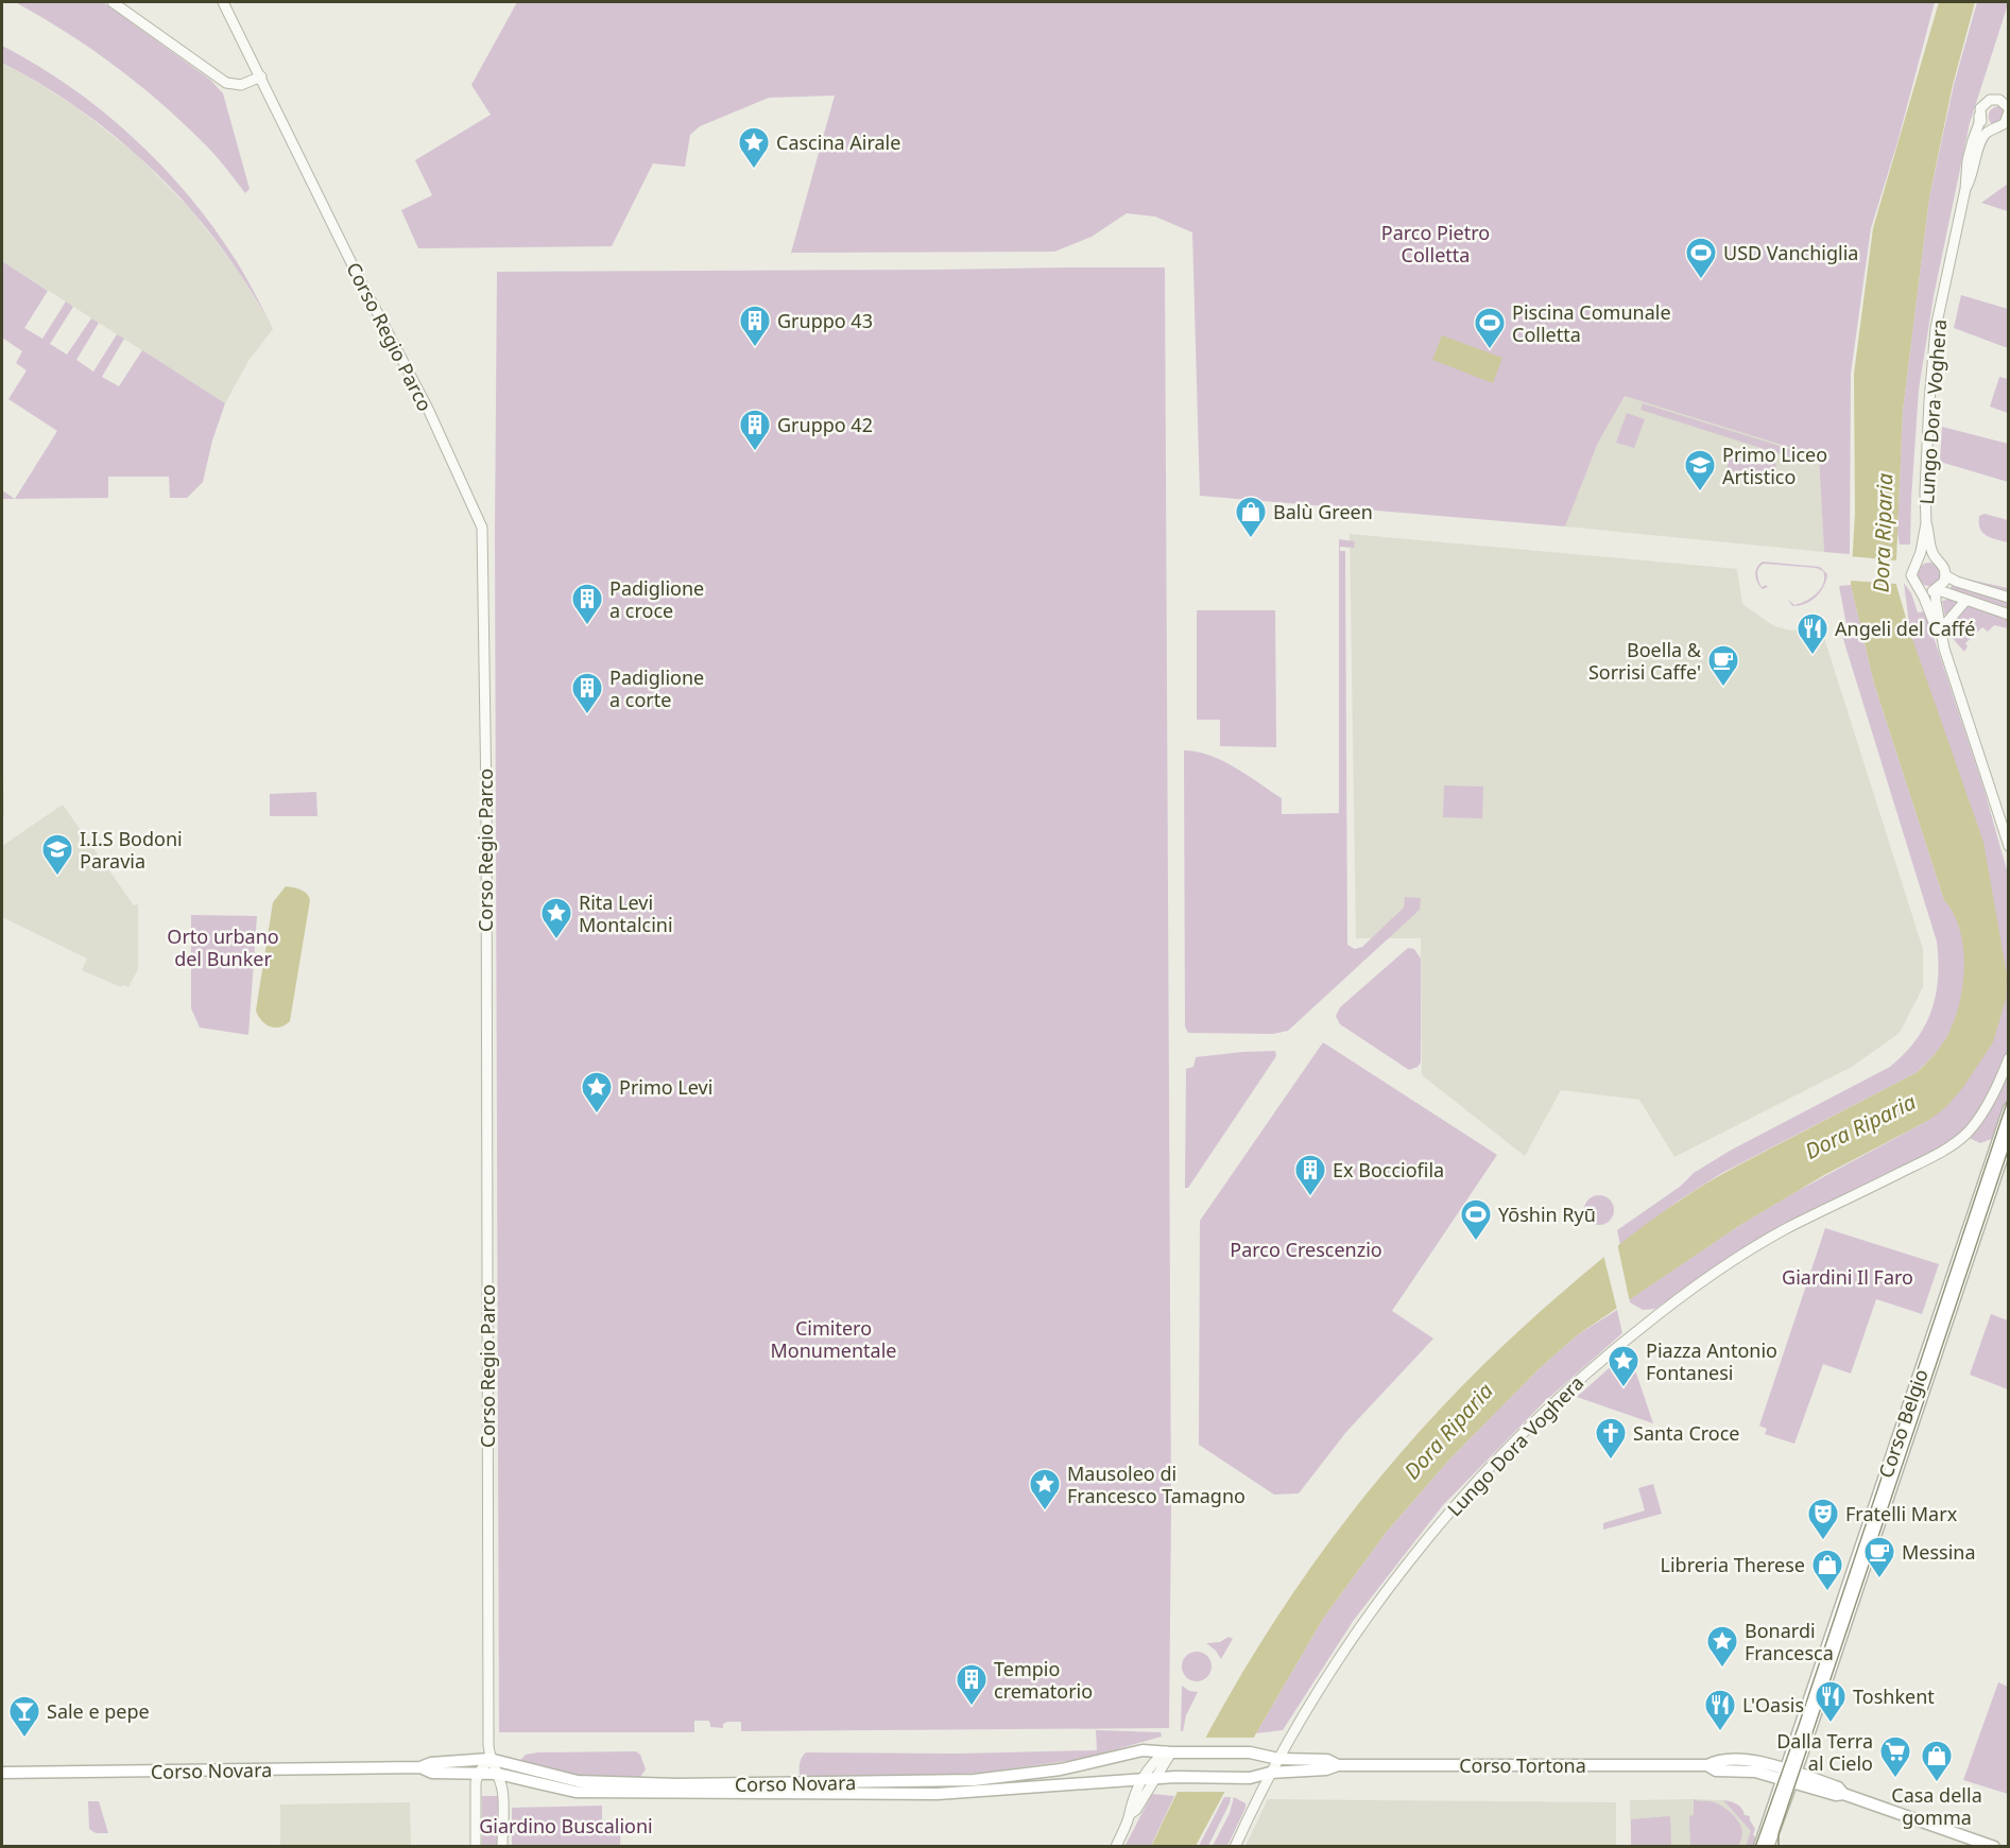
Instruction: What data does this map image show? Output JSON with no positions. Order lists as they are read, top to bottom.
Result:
{
  "streets": {
    "main road": ["Corso Belgio", "Corso Tortona", "Corso Novara"],
    "street": ["Corso Regio Parco", "Lungo Dora Voghera"]
  },
  "crossings": [
    ["Corso Regio Parco", "Corso Novara"],
    ["Lungo Dora Voghera", "Corso Tortona"],
    ["Corso Belgio", "Corso Tortona"],
    ["Corso Tortona", "Corso Novara"]
  ],
  "water": ["Dora Riparia"],
  "parks": [
    "Parco Pietro Colletta",
    "Orto urbano del Bunker",
    "Parco Crescenzio",
    "Giardini Il Faro",
    "Cimitero Monumentale",
    "Giardino Buscalioni"
  ],
  "places": {
    "place": [
      "Cascina Airale",
      "Rita Levi Montalcini",
      "Primo Levi",
      "Piazza Antonio Fontanesi",
      "Mausoleo di Francesco Tamagno",
      "Bonardi Francesca"
    ],
    "sports": ["USD Vanchiglia", "Piscina Comunale Colletta", "Yōshin Ryū"],
    "building": [
      "Gruppo 43",
      "Gruppo 42",
      "Padiglione a croce",
      "Padiglione a corte",
      "Ex Bocciofila",
      "Tempio crematorio"
    ],
    "school or university": ["Primo Liceo Artistico", "I.I.S Bodoni Paravia"],
    "shop": ["Balù Green", "Libreria Therese", "Casa della gomma"],
    "restaurant": ["Angeli del Caffé", "Toshkent", "L'Oasis"],
    "cafe": ["Boella & Sorrisi Caffe'", "Messina"],
    "church": ["Santa Croce"],
    "theatre": ["Fratelli Marx"],
    "bar": ["Sale e pepe"],
    "supermarket": ["Dalla Terra al Cielo"]
  }
}
